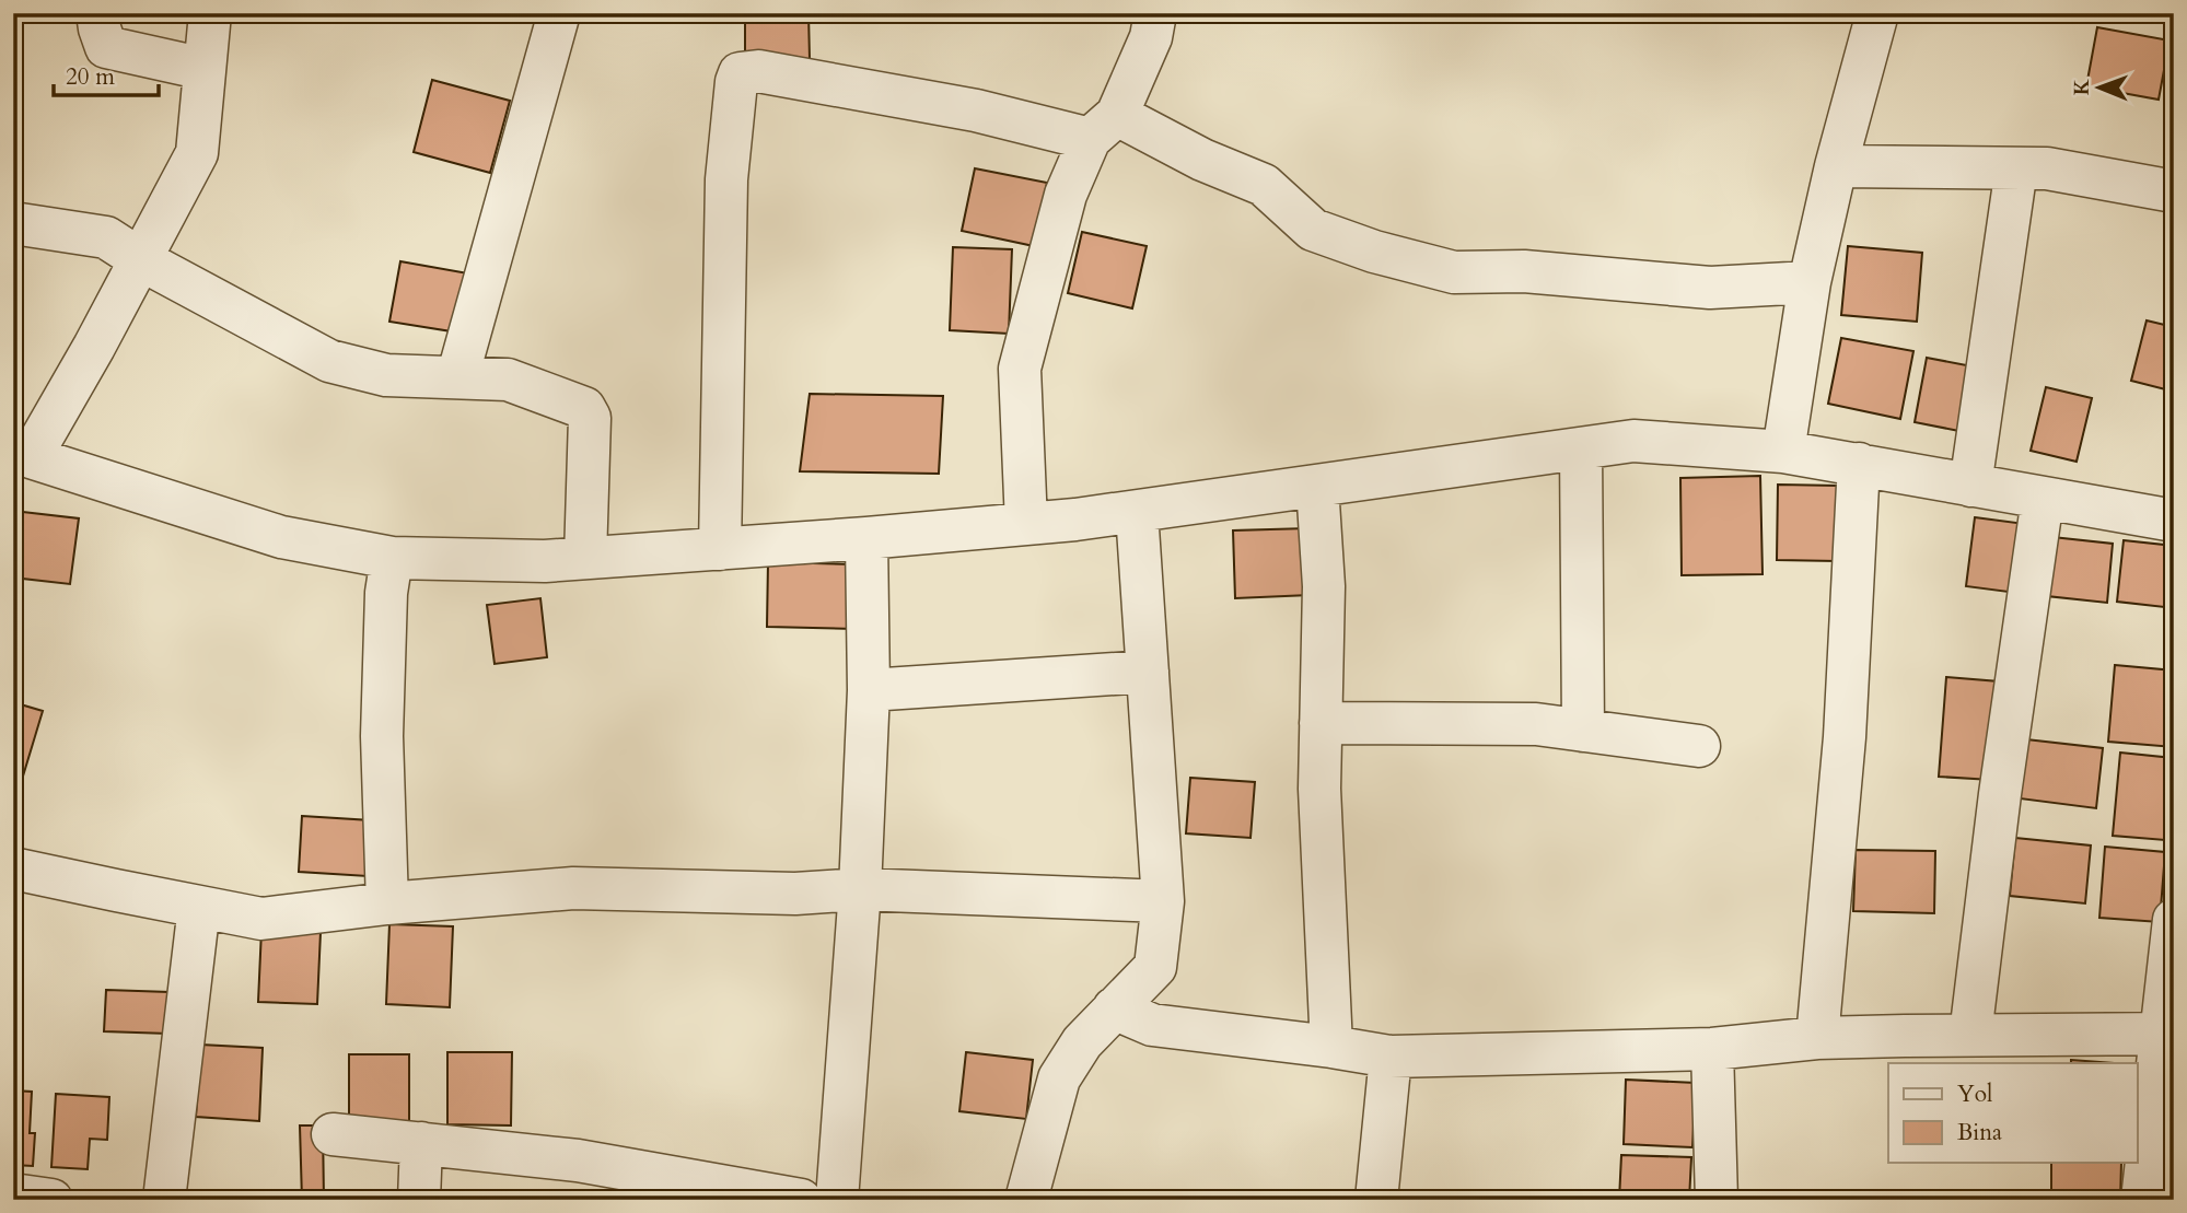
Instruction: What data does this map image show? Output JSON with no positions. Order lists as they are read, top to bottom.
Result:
{
  "legend": ["Yol", "Bina"],
  "scale_bar": "20 m",
  "north": "left"
}
